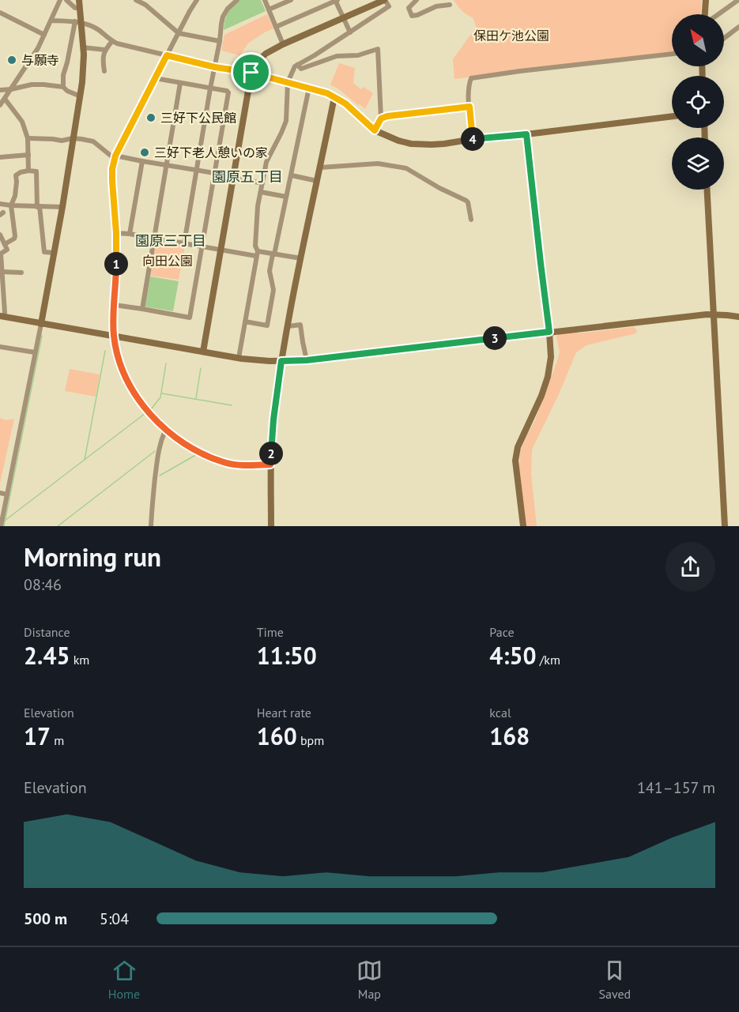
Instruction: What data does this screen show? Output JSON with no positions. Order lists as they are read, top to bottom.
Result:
{
  "districts": ["園原五丁目", "園原三丁目"],
  "parks": ["保田ケ池公園", "向田公園"],
  "places": ["与願寺", "三好下公民館", "三好下老人憩いの家"],
  "north": "top left",
  "page": {
    "pins": [
      "4",
      "1",
      "3",
      "2"
    ],
    "heading": ["Morning run", "08:46"],
    "stats": [
      ["Distance", "2.45 km"],
      ["Time", "11:50"],
      ["Pace", "4:50 /km"],
      ["Elevation", "17 m"],
      ["Heart rate", "160 bpm"],
      ["kcal", "168"]
    ],
    "chart": ["Elevation", "141–157 m"],
    "list": [
      {
        "name": "500 m",
        "note": "5:04"
      }
    ],
    "tabs": ["Home", "Map", "Saved"]
  }
}
